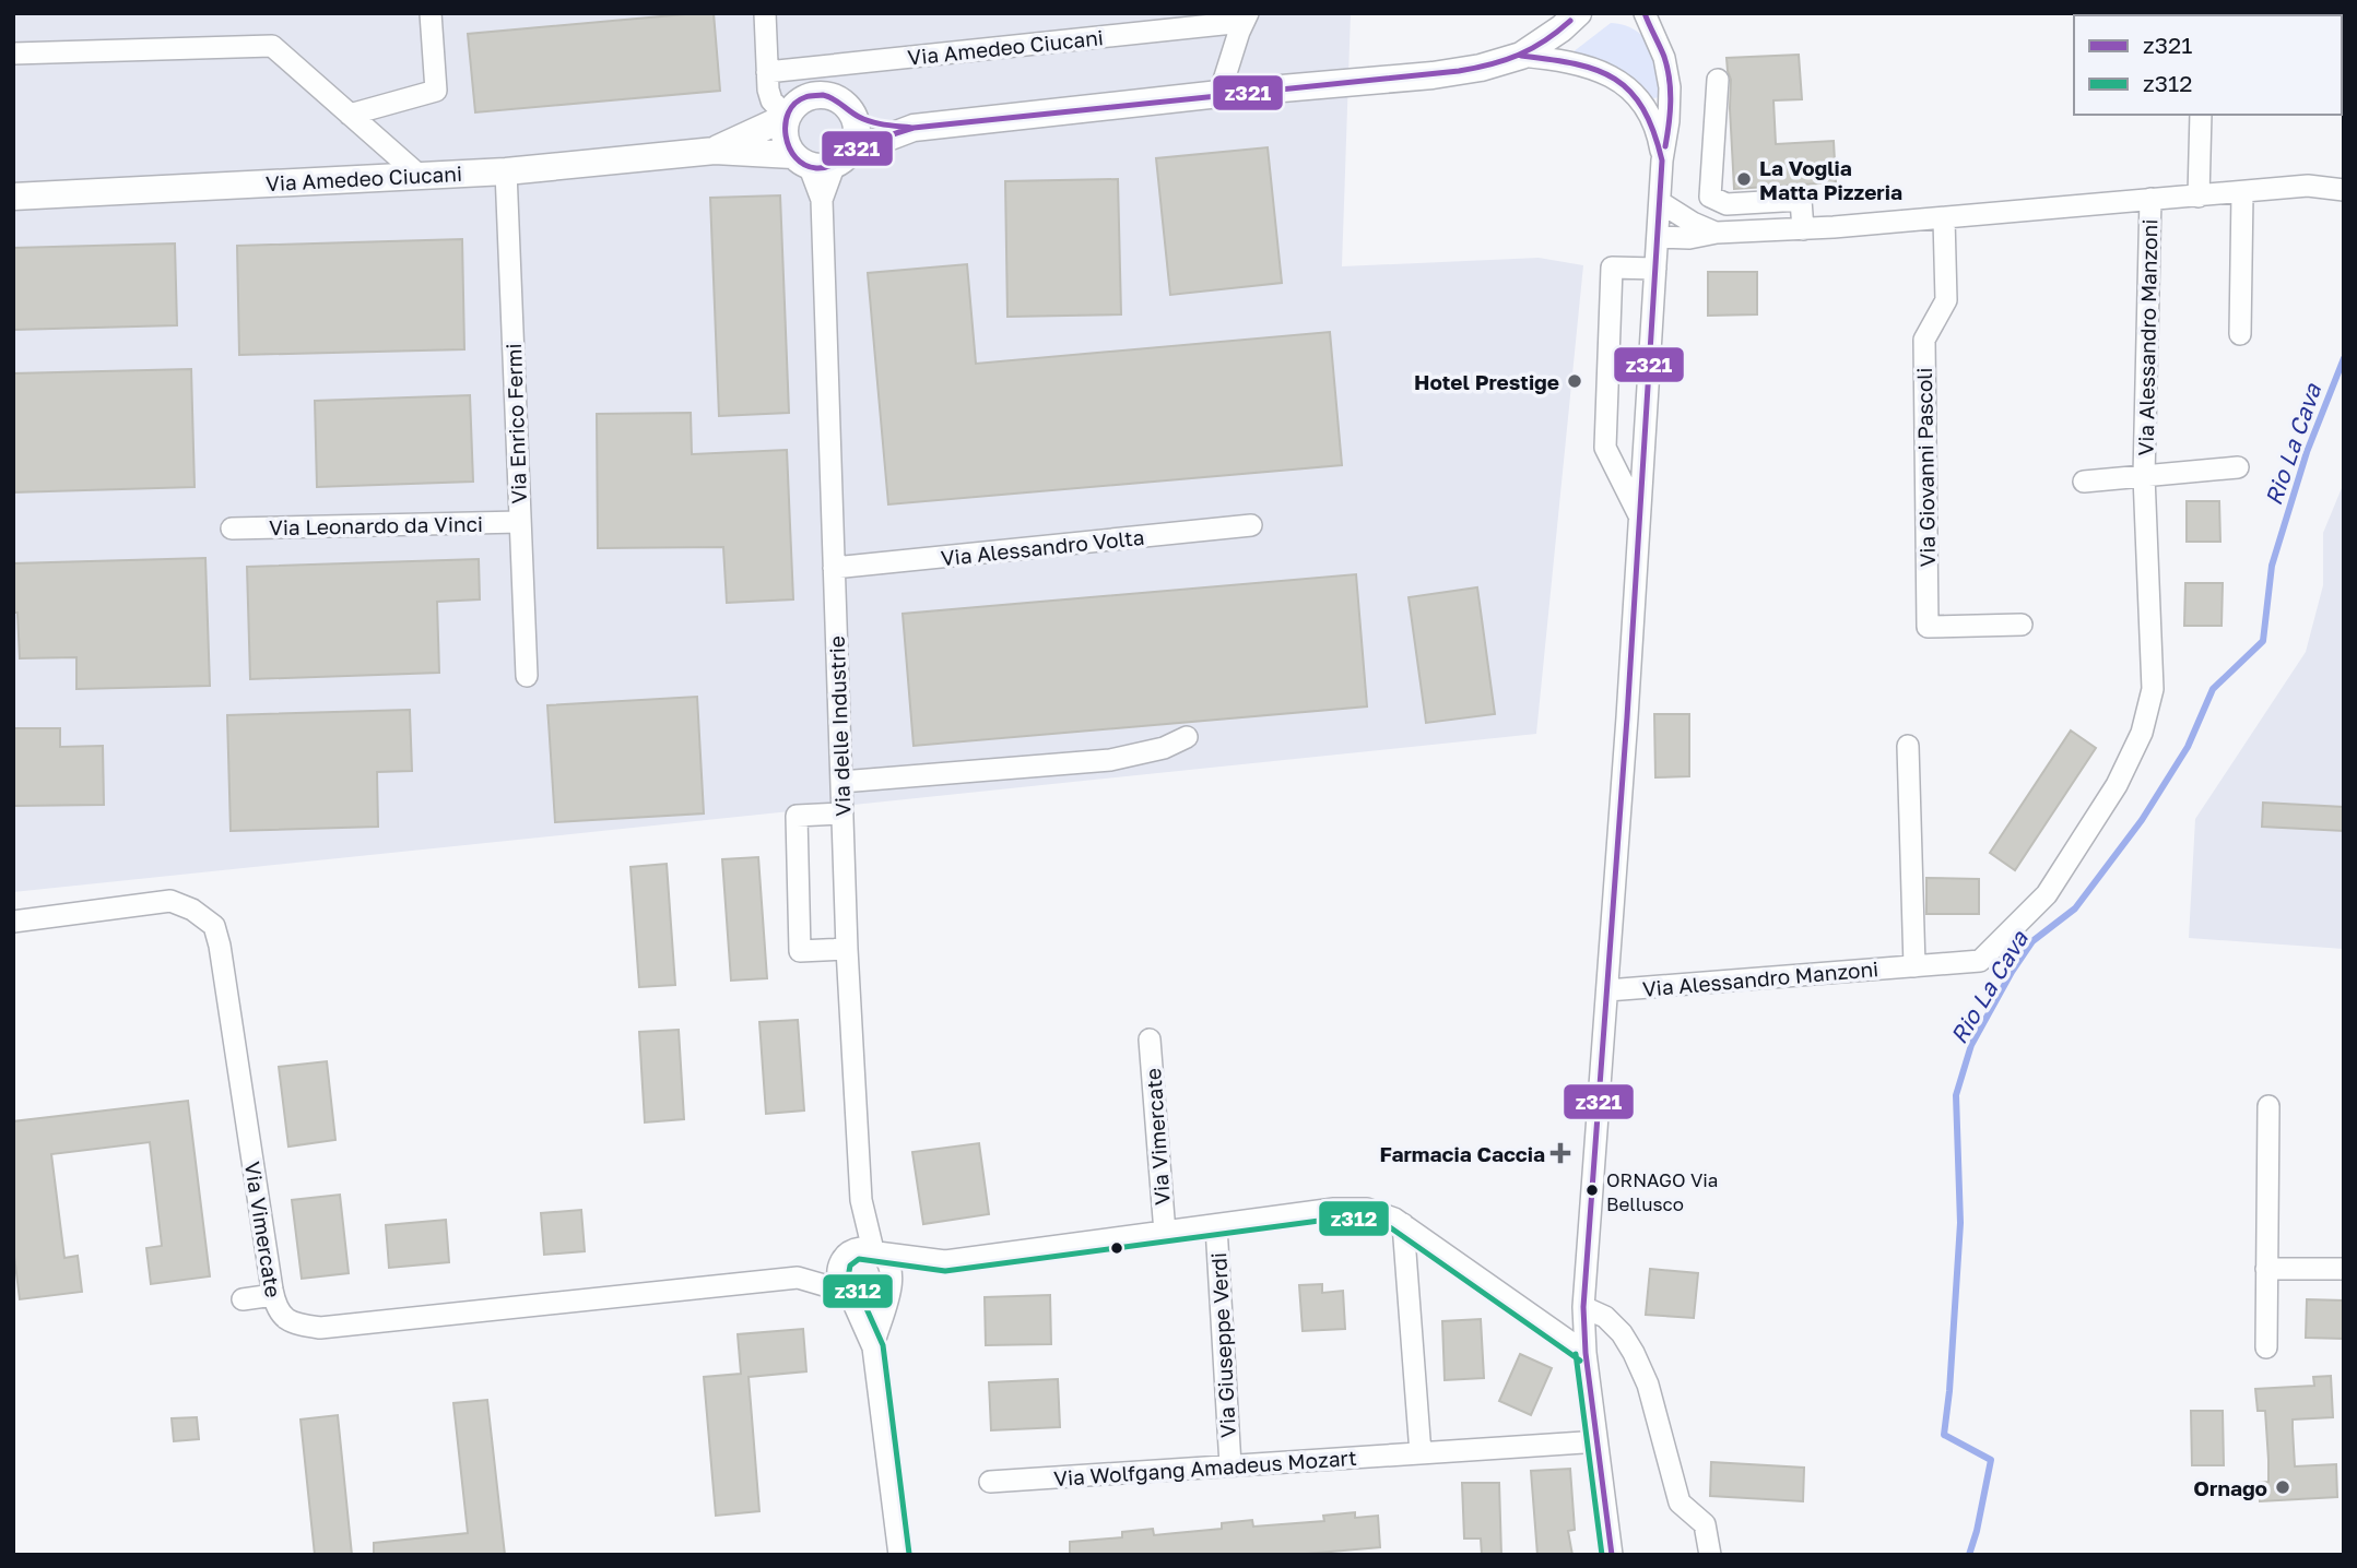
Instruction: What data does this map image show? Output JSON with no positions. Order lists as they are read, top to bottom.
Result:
{
  "streets": {
    "main road": ["Via Amedeo Ciucani"],
    "street": [
      "Via Alessandro Manzoni",
      "Via Enrico Fermi",
      "Via Giovanni Pascoli",
      "Via Leonardo da Vinci",
      "Via Alessandro Volta",
      "Via delle Industrie",
      "Via Vimercate",
      "Via Giuseppe Verdi",
      "Via Wolfgang Amadeus Mozart"
    ]
  },
  "crossings": [
    ["Via Amedeo Ciucani", "Via Enrico Fermi"],
    ["Via Amedeo Ciucani", "Via delle Industrie"],
    ["Via Enrico Fermi", "Via Leonardo da Vinci"],
    ["Via Alessandro Volta", "Via delle Industrie"],
    ["Via delle Industrie", "Via Vimercate"],
    ["Via Vimercate", "Via Giuseppe Verdi"],
    ["Via Giuseppe Verdi", "Via Wolfgang Amadeus Mozart"]
  ],
  "water": ["Rio La Cava"],
  "places": {
    "other": [
      "La Voglia Matta Pizzeria",
      "Hotel Prestige",
      "ORNAGO Via Bellusco",
      "Ornago"
    ],
    "health": ["Farmacia Caccia"]
  },
  "lines": ["transit line z321", "transit line z312"],
  "legend": ["z321", "z312"]
}
